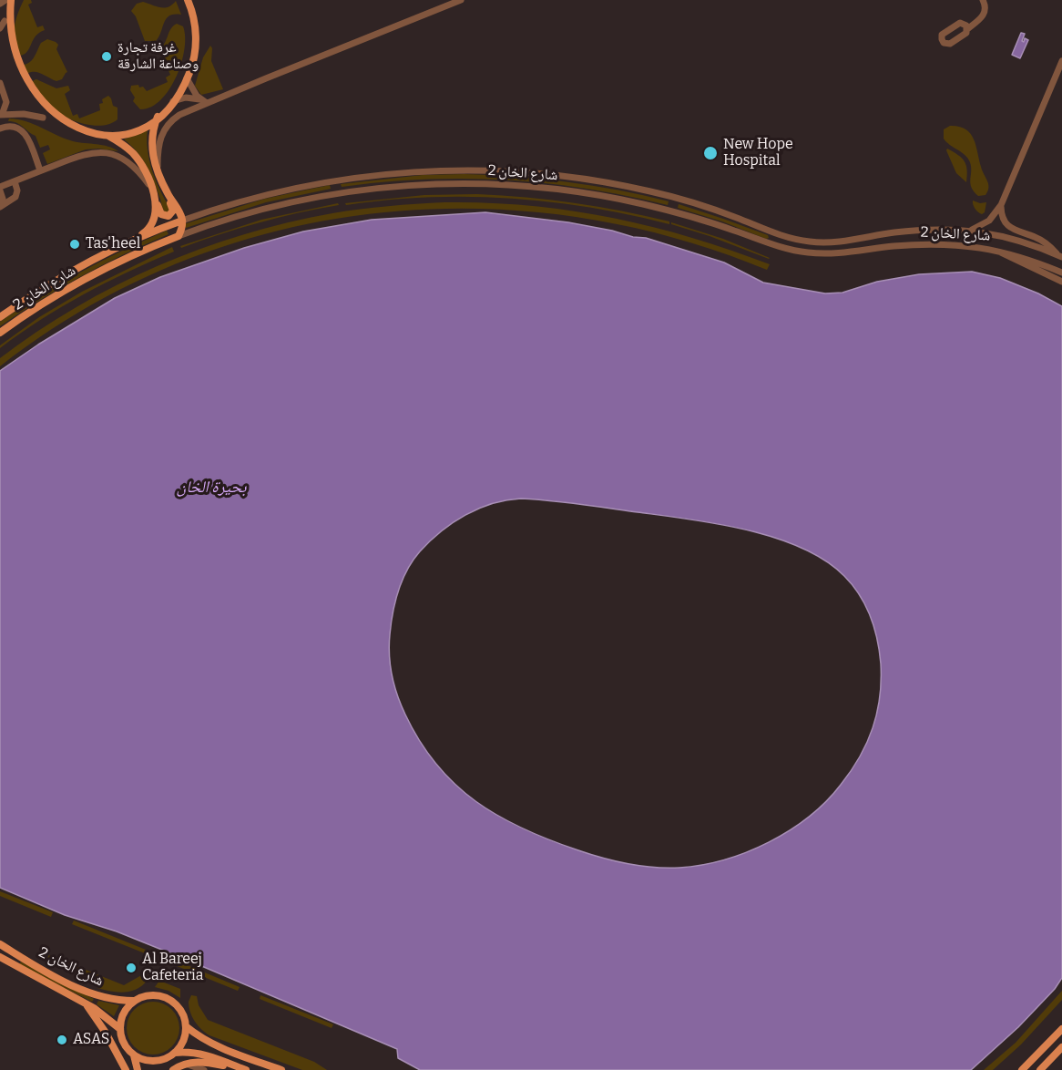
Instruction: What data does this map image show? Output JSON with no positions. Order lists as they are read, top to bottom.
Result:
{
  "streets": {
    "main road": ["شارع الخان 2"]
  },
  "water": ["بحيرة الخان"],
  "places": [
    "غرفة تجارة وصناعة الشارقة",
    "New Hope Hospital",
    "Tas'heel",
    "Al Bareej Cafeteria",
    "ASAS"
  ]
}
